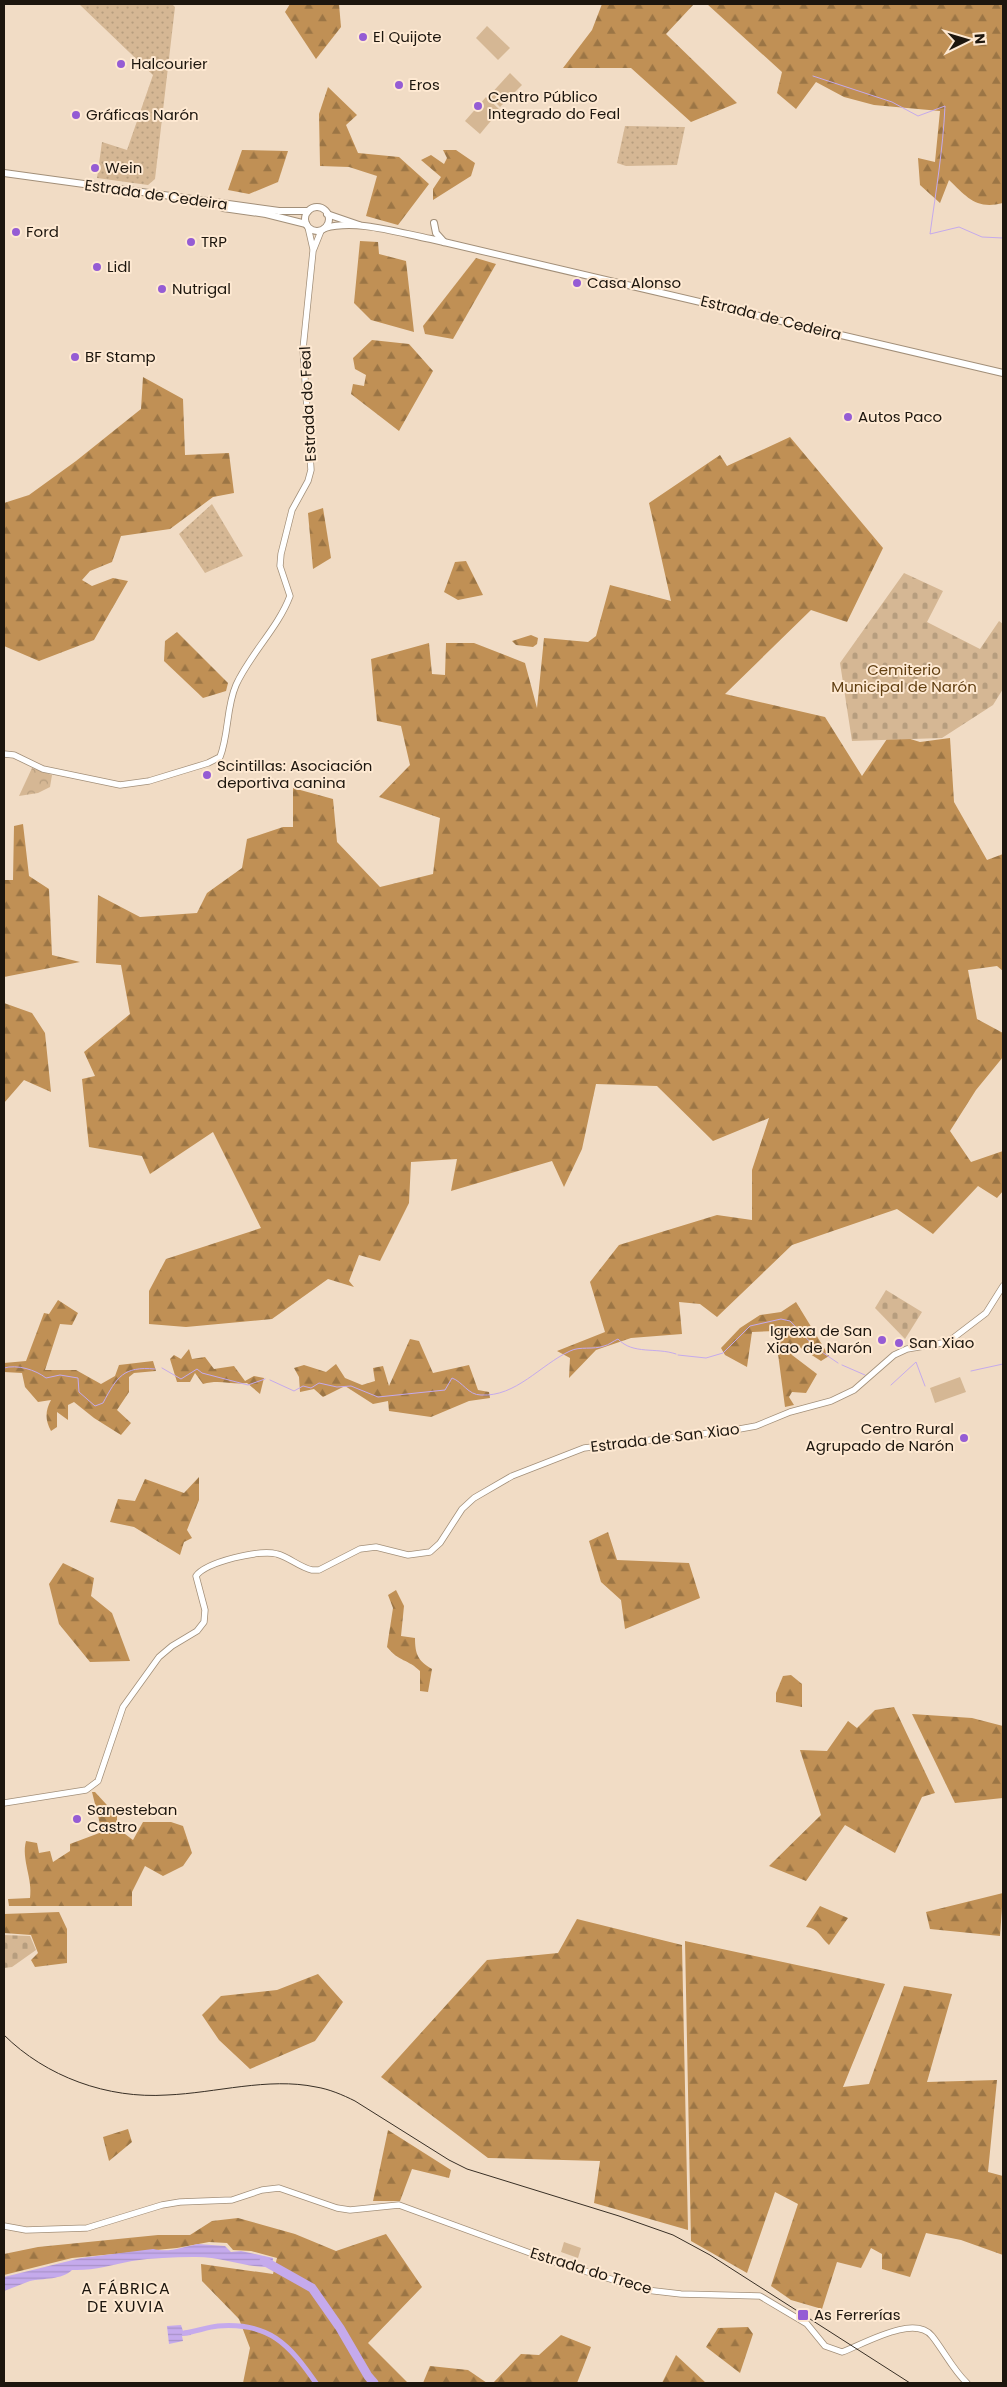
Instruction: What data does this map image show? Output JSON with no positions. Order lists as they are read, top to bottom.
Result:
{
  "streets": {
    "main road": ["Estrada de Cedeira"],
    "street": ["Estrada do Feal", "Estrada de San Xiao", "Estrada do Trece"]
  },
  "crossings": [
    ["Estrada de Cedeira", "Estrada do Feal"]
  ],
  "districts": ["A FÁBRICA DE XUVIA"],
  "parks": ["Cemiterio Municipal de Narón"],
  "places": {
    "other": [
      "El Quijote",
      "Halcourier",
      "Eros",
      "Centro Público Integrado do Feal",
      "Gráficas Narón",
      "Wein",
      "Ford",
      "TRP",
      "Lidl",
      "Casa Alonso",
      "Nutrigal",
      "BF Stamp",
      "Autos Paco",
      "Scintillas: Asociación deportiva canina",
      "Igrexa de San Xiao de Narón",
      "San Xiao",
      "Centro Rural Agrupado de Narón",
      "Sanesteban Castro"
    ],
    "transit": ["As Ferrerías"]
  },
  "north": "right"
}
